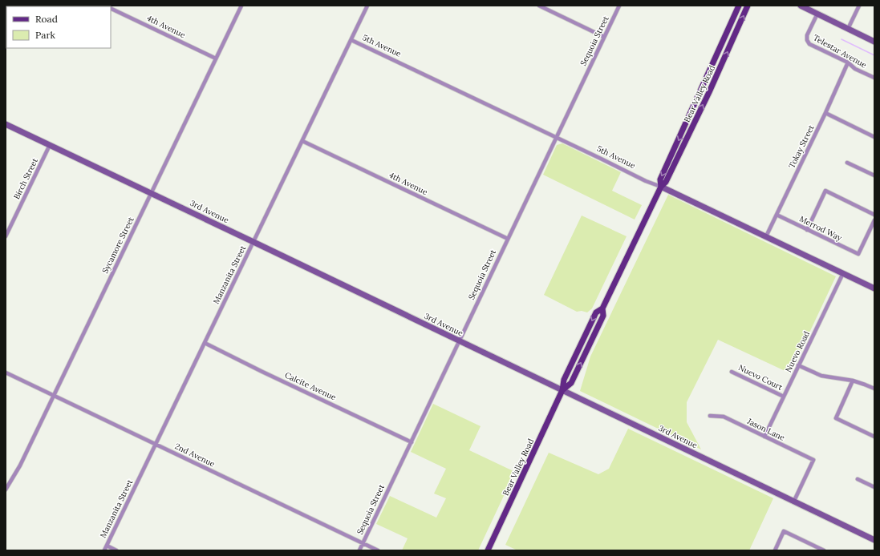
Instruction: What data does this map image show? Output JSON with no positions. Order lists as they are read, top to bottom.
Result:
{
  "streets": {
    "main road": ["Bear Valley Road"],
    "street": [
      "4th Avenue",
      "Sequoia Street",
      "5th Avenue",
      "Telestar Avenue",
      "Tokay Street",
      "Birch Street",
      "3rd Avenue",
      "Merrod Way",
      "Sycamore Street",
      "Manzanita Street",
      "Nuevo Road",
      "Nuevo Court",
      "Calcite Avenue",
      "Jason Lane",
      "2nd Avenue"
    ]
  },
  "crossings": [
    ["4th Avenue", "Sequoia Street"],
    ["4th Avenue", "Sycamore Street"],
    ["4th Avenue", "Manzanita Street"],
    ["Sequoia Street", "5th Avenue"],
    ["Sequoia Street", "3rd Avenue"],
    ["Sequoia Street", "Calcite Avenue"],
    ["Sequoia Street", "2nd Avenue"],
    ["5th Avenue", "Bear Valley Road"],
    ["5th Avenue", "Tokay Street"],
    ["5th Avenue", "Manzanita Street"],
    ["5th Avenue", "Nuevo Road"],
    ["Telestar Avenue", "Tokay Street"],
    ["Bear Valley Road", "3rd Avenue"],
    ["Tokay Street", "Merrod Way"],
    ["Birch Street", "3rd Avenue"],
    ["3rd Avenue", "Sycamore Street"],
    ["3rd Avenue", "Manzanita Street"],
    ["3rd Avenue", "Jason Lane"],
    ["Sycamore Street", "2nd Avenue"],
    ["Manzanita Street", "Calcite Avenue"],
    ["Manzanita Street", "2nd Avenue"],
    ["Nuevo Road", "Nuevo Court"],
    ["Nuevo Road", "Jason Lane"]
  ],
  "legend": ["Road", "Park"]
}
